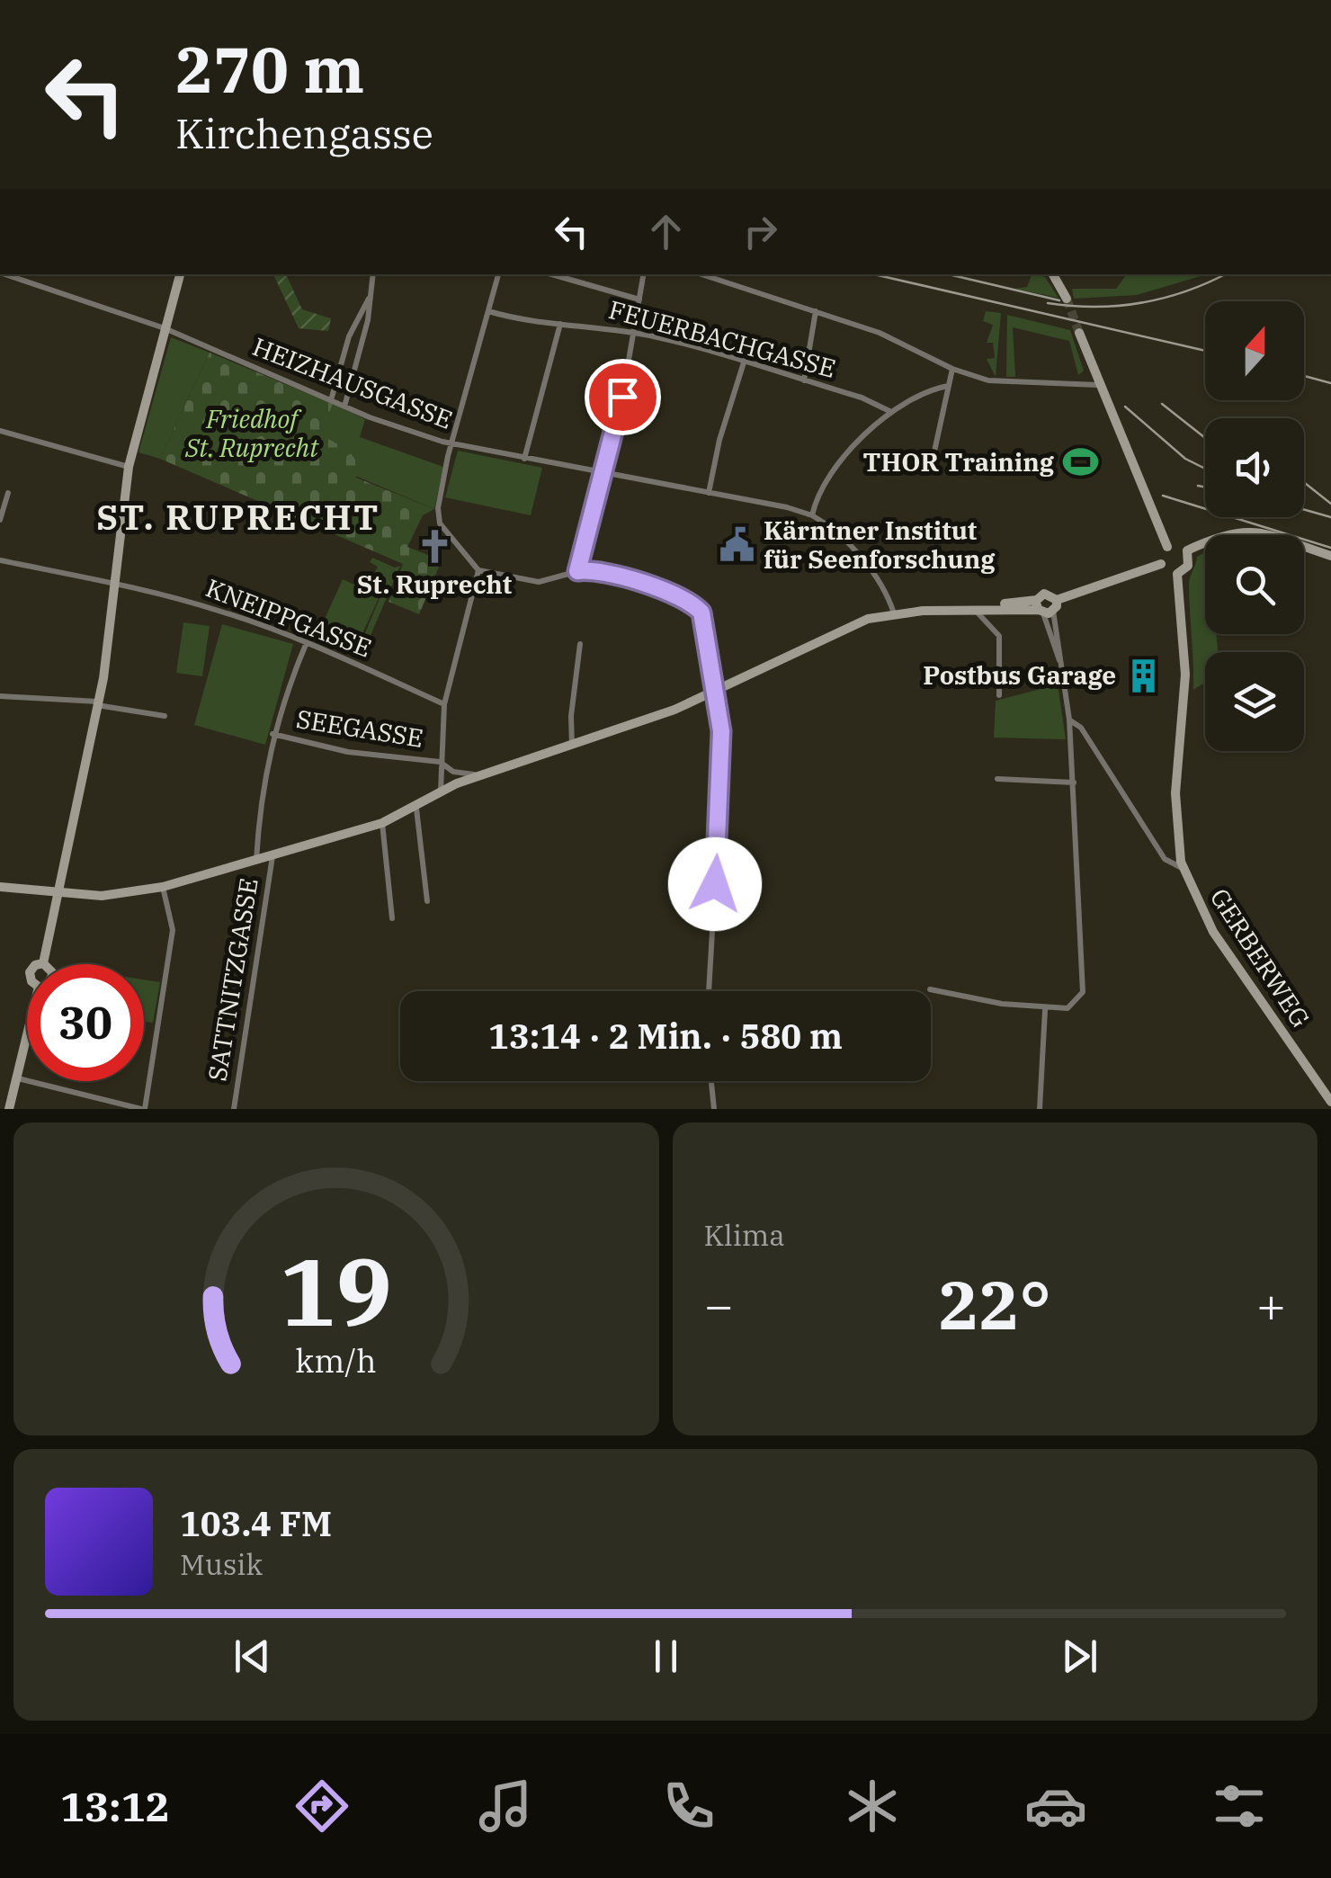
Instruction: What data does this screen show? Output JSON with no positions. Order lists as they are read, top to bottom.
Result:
{
  "streets": {
    "street": [
      "FEUERBACHGASSE",
      "HEIZHAUSGASSE",
      "KNEIPPGASSE",
      "SEEGASSE",
      "GERBERWEG",
      "SATTNITZGASSE"
    ]
  },
  "districts": ["ST. RUPRECHT"],
  "parks": ["Friedhof St. Ruprecht"],
  "places": {
    "sports": ["THOR Training"],
    "public building": ["Kärntner Institut für Seenforschung"],
    "church": ["St. Ruprecht"],
    "building": ["Postbus Garage"]
  },
  "north": "top",
  "page": {
    "turn": ["270 m", "Kirchengasse"],
    "limit": "30",
    "trip": "13:14 · 2 Min. · 580 m",
    "tile": "Klima",
    "heat": ["−", "22°", "+"],
    "song": ["103.4 FM", "Musik"],
    "tabs": "13:12",
    "gauge": ["19", "km/h"]
  }
}
